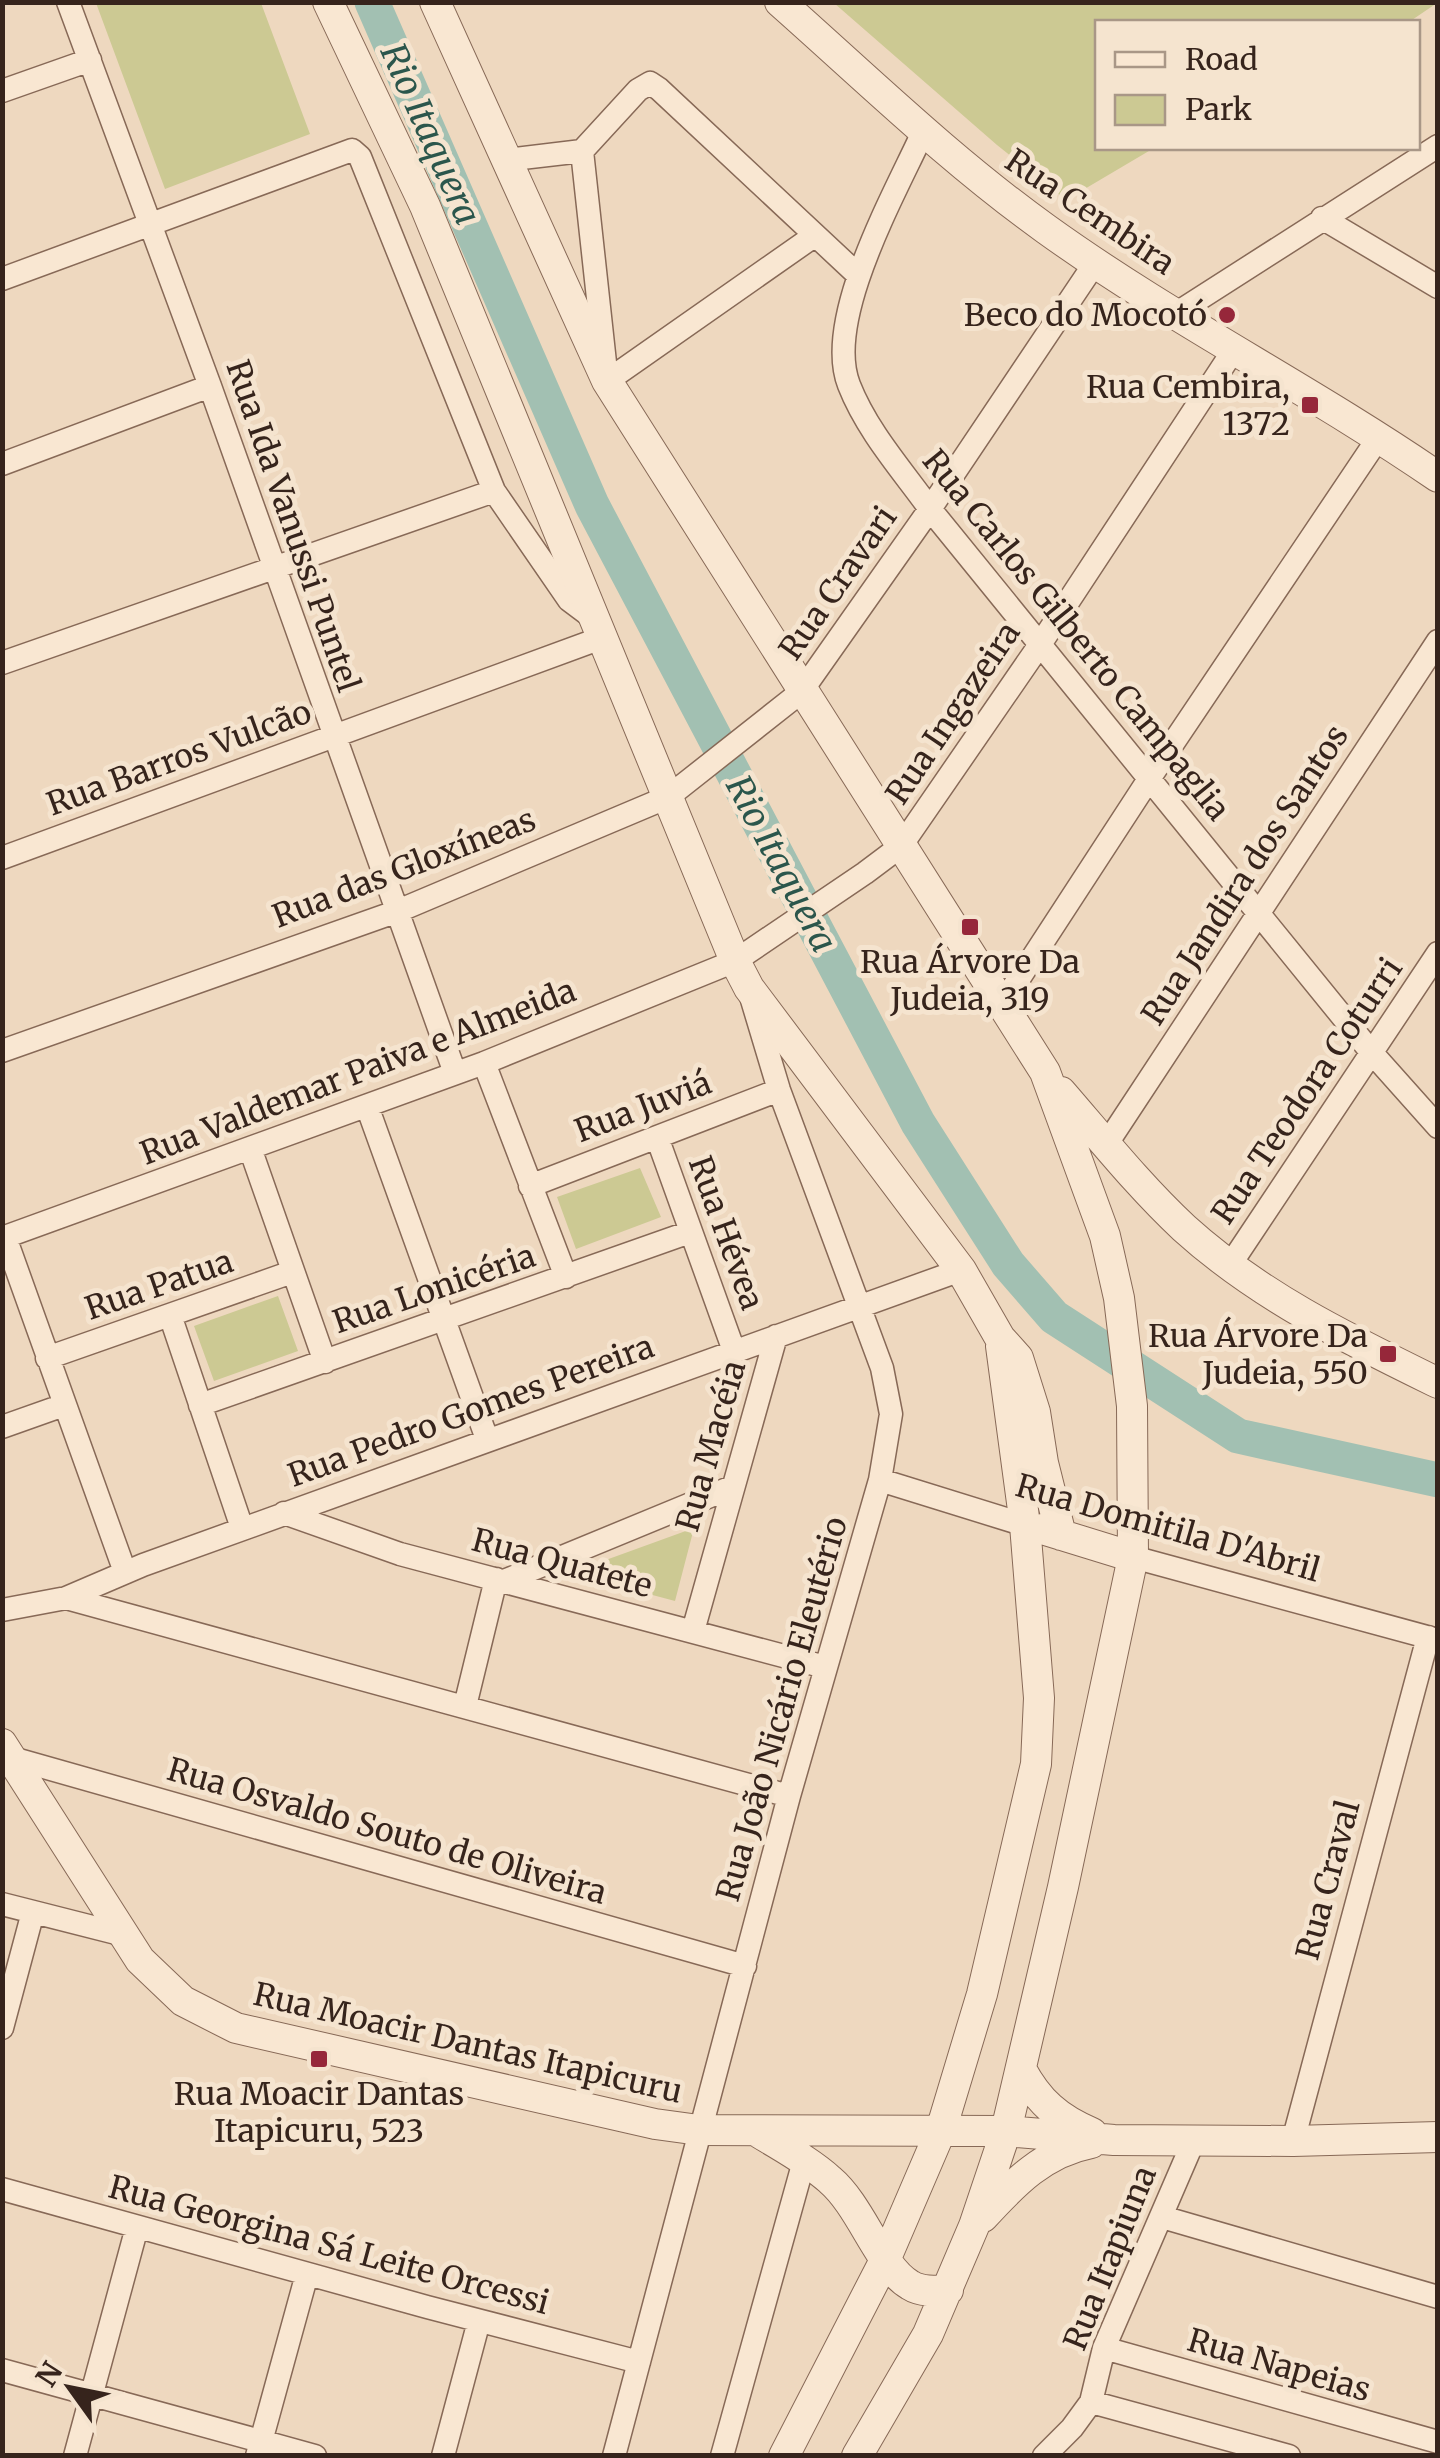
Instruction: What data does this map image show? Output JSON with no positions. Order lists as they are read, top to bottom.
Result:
{
  "streets": {
    "street": [
      "Rua Cembira",
      "Rua Ida Vanussi Puntel",
      "Rua Cravari",
      "Rua Carlos Gilberto Campaglia",
      "Rua Ingazeira",
      "Rua Barros Vulcão",
      "Rua das Gloxíneas",
      "Rua Jandira dos Santos",
      "Rua Valdemar Paiva e Almeida",
      "Rua Teodora Coturri",
      "Rua Juviá",
      "Rua Hévea",
      "Rua Patua",
      "Rua Lonicéria",
      "Rua Pedro Gomes Pereira",
      "Rua Macéia",
      "Rua Domitila D'Abril",
      "Rua Quatete",
      "Rua João Nicário Eleutério",
      "Rua Osvaldo Souto de Oliveira",
      "Rua Craval",
      "Rua Moacir Dantas Itapicuru",
      "Rua Georgina Sá Leite Orcessi",
      "Rua Itapiuna",
      "Rua Napeias"
    ]
  },
  "crossings": [
    ["Rua Cembira", "Rua Cravari"],
    ["Rua Cembira", "Rua Carlos Gilberto Campaglia"],
    ["Rua Cembira", "Rua Ingazeira"],
    ["Rua Ida Vanussi Puntel", "Rua Barros Vulcão"],
    ["Rua Ida Vanussi Puntel", "Rua das Gloxíneas"],
    ["Rua Ida Vanussi Puntel", "Rua Valdemar Paiva e Almeida"],
    ["Rua Cravari", "Rua Carlos Gilberto Campaglia"],
    ["Rua Cravari", "Rua das Gloxíneas"],
    ["Rua Carlos Gilberto Campaglia", "Rua Ingazeira"],
    ["Rua Carlos Gilberto Campaglia", "Rua Jandira dos Santos"],
    ["Rua Carlos Gilberto Campaglia", "Rua Teodora Coturri"],
    ["Rua Ingazeira", "Rua Valdemar Paiva e Almeida"],
    ["Rua Ingazeira", "Rua João Nicário Eleutério"],
    ["Rua Valdemar Paiva e Almeida", "Rua João Nicário Eleutério"],
    ["Rua Juviá", "Rua Hévea"],
    ["Rua Juviá", "Rua João Nicário Eleutério"],
    ["Rua Hévea", "Rua Lonicéria"],
    ["Rua Hévea", "Rua Pedro Gomes Pereira"],
    ["Rua Pedro Gomes Pereira", "Rua Macéia"],
    ["Rua Pedro Gomes Pereira", "Rua Quatete"],
    ["Rua Pedro Gomes Pereira", "Rua João Nicário Eleutério"],
    ["Rua Macéia", "Rua Quatete"],
    ["Rua Domitila D'Abril", "Rua João Nicário Eleutério"],
    ["Rua Domitila D'Abril", "Rua Craval"],
    ["Rua Quatete", "Rua João Nicário Eleutério"],
    ["Rua João Nicário Eleutério", "Rua Osvaldo Souto de Oliveira"],
    ["Rua João Nicário Eleutério", "Rua Moacir Dantas Itapicuru"],
    ["Rua João Nicário Eleutério", "Rua Georgina Sá Leite Orcessi"],
    ["Rua Osvaldo Souto de Oliveira", "Rua Moacir Dantas Itapicuru"],
    ["Rua Craval", "Rua Moacir Dantas Itapicuru"],
    ["Rua Moacir Dantas Itapicuru", "Rua Itapiuna"],
    ["Rua Itapiuna", "Rua Napeias"]
  ],
  "water": ["Rio Itaquera"],
  "places": {
    "other": ["Beco do Mocotó"],
    "transit": [
      "Rua Cembira, 1372",
      "Rua Árvore Da Judeia, 319",
      "Rua Árvore Da Judeia, 550",
      "Rua Moacir Dantas Itapicuru, 523"
    ]
  },
  "legend": ["Road", "Park"],
  "north": "top left"
}
